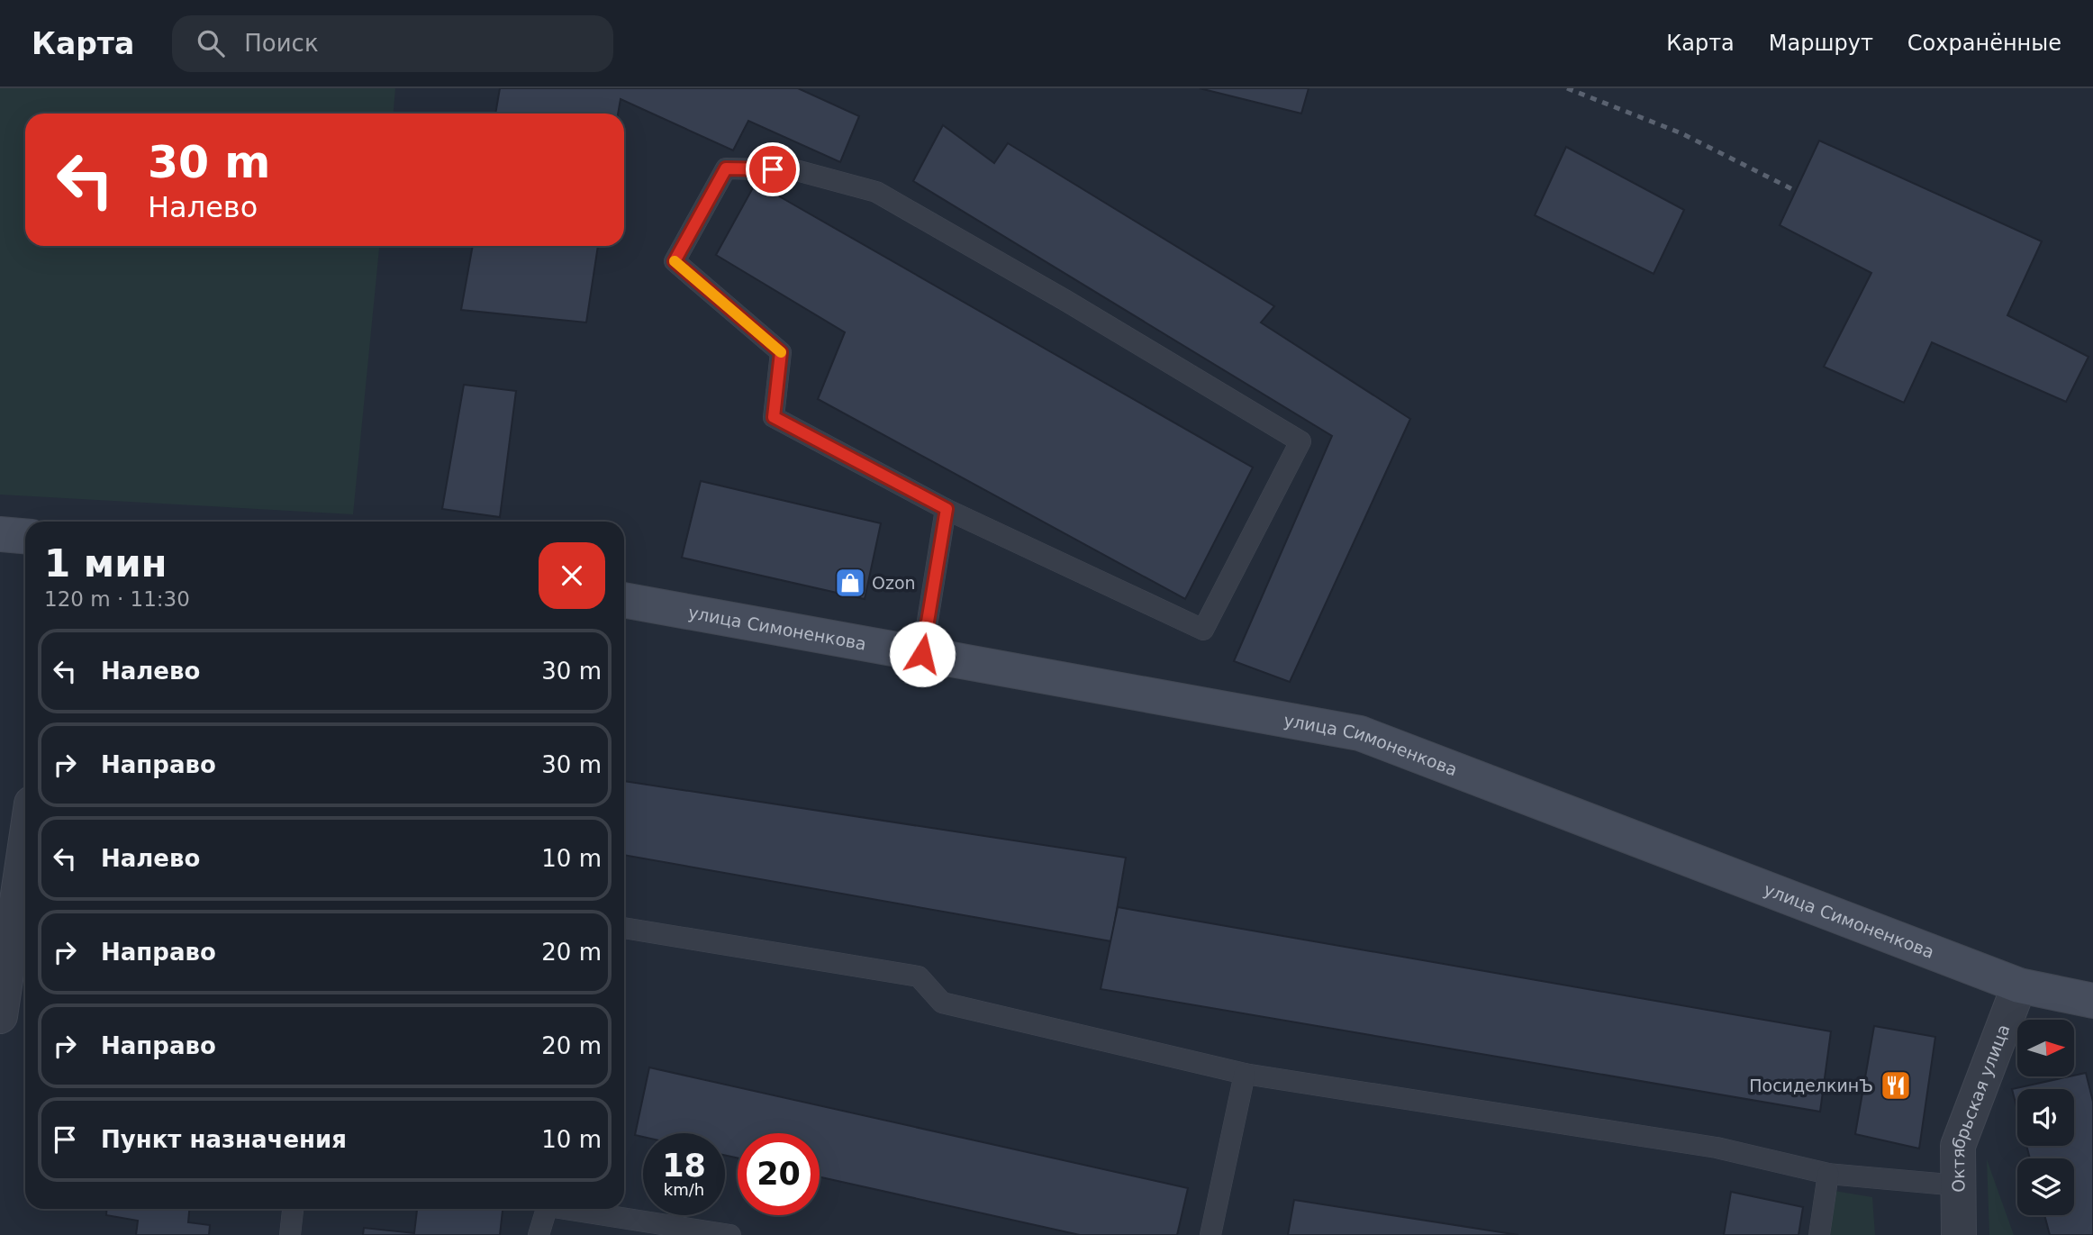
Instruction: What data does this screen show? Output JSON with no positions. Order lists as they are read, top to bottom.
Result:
{
  "streets": {
    "street": ["улица Симоненкова", "Октябрьская улица"]
  },
  "crossings": [
    ["улица Симоненкова", "Октябрьская улица"]
  ],
  "places": {
    "shop": ["Ozon"],
    "restaurant": ["ПосиделкинЪ"]
  },
  "north": "right",
  "page": {
    "header": "Карта",
    "search": "Поиск",
    "nav": ["Карта", "Маршрут", "Сохранённые"],
    "turn": ["30 m", "Налево"],
    "heading": ["1 мин", "120 m · 11:30"],
    "list": [
      {
        "name": "Налево",
        "value": "30 m"
      },
      {
        "name": "Направо",
        "value": "30 m"
      },
      {
        "name": "Налево",
        "value": "10 m"
      },
      {
        "name": "Направо",
        "value": "20 m"
      },
      {
        "name": "Направо",
        "value": "20 m"
      },
      {
        "name": "Пункт назначения",
        "value": "10 m"
      }
    ],
    "speed": "18 km/h",
    "limit": "20"
  }
}
